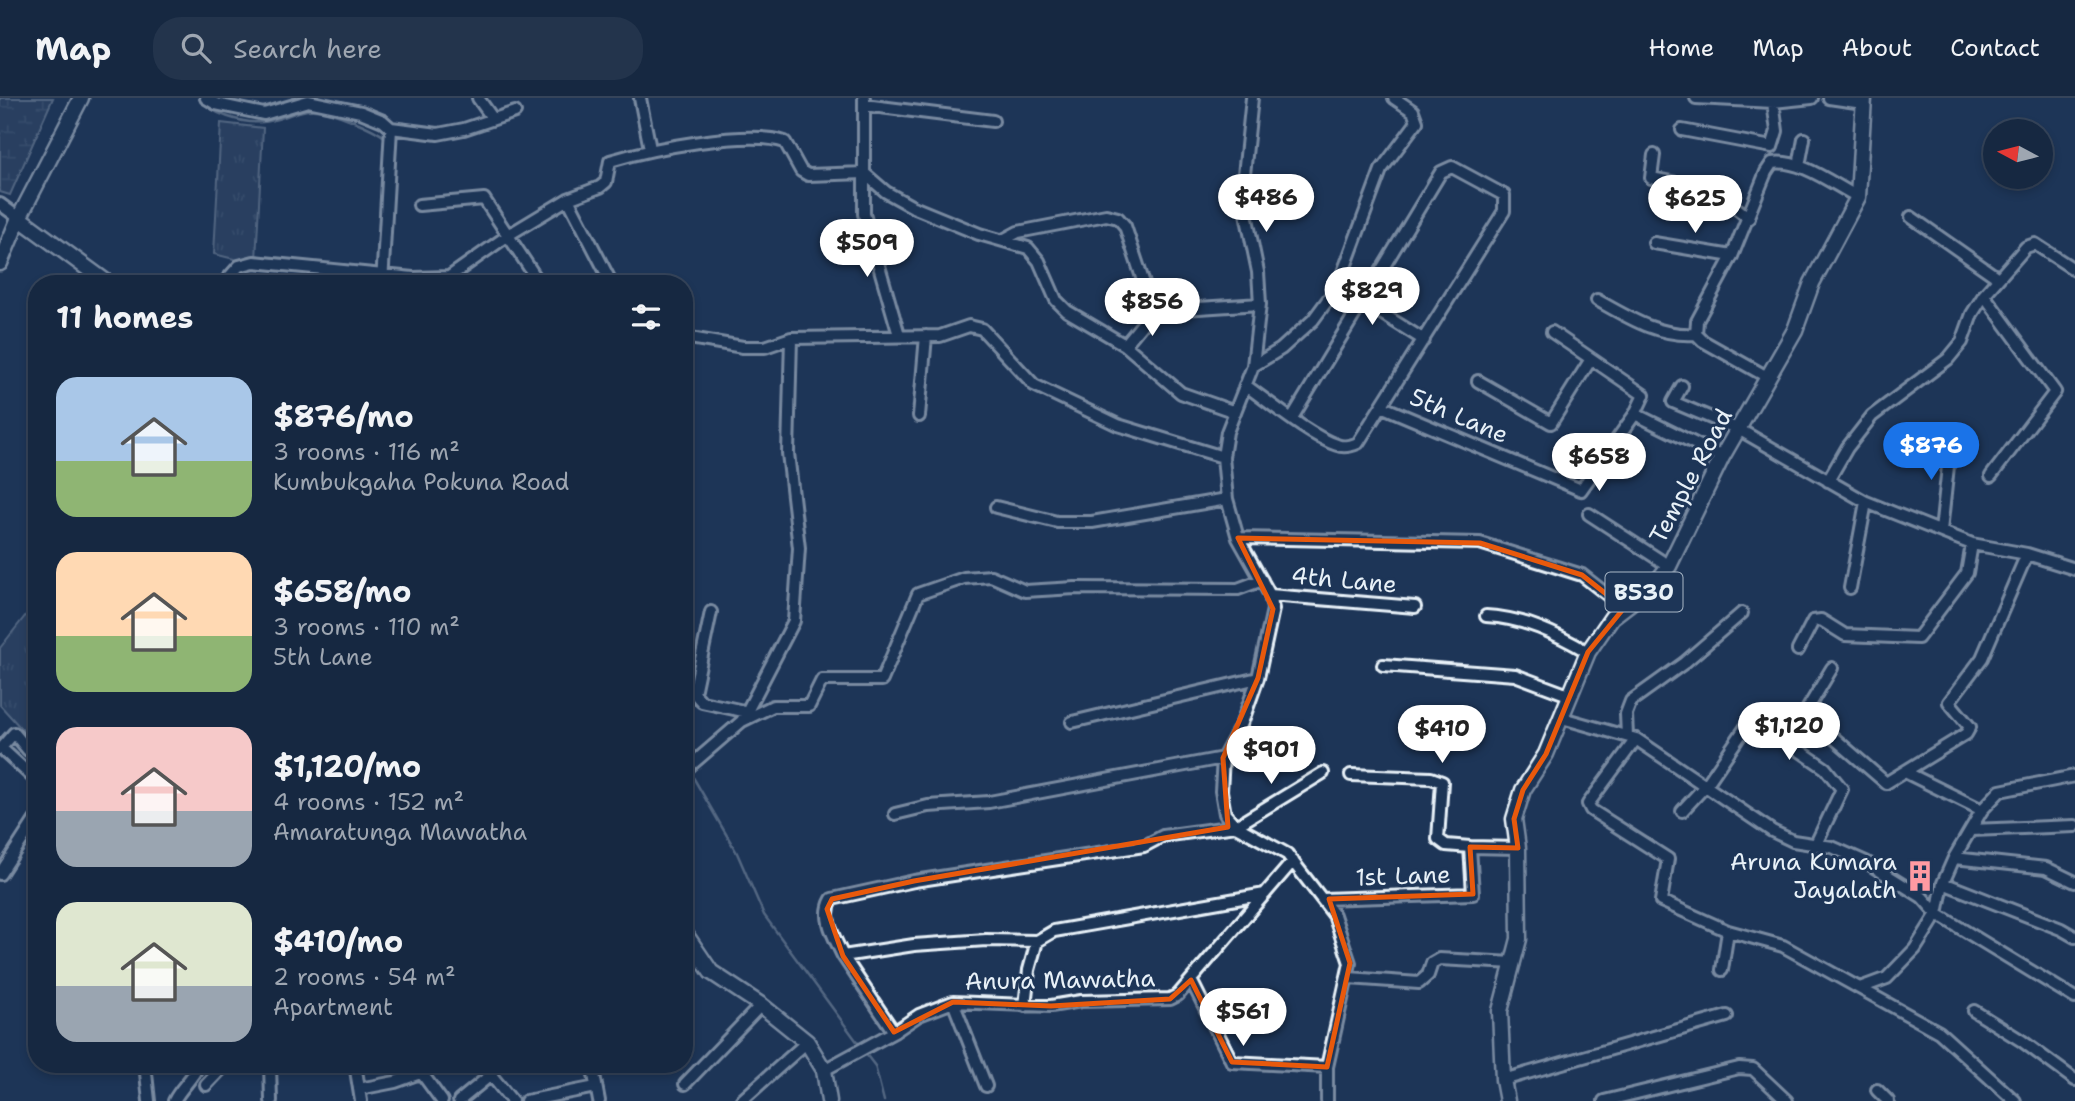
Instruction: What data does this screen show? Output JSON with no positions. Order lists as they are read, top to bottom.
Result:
{
  "streets": {
    "main road": ["Temple Road", "B530"],
    "street": [
      "5th Lane",
      "4th Lane",
      "1st Lane",
      "Anura Mawatha"
    ]
  },
  "crossings": [
    ["Temple Road", "1st Lane"]
  ],
  "places": {
    "building": ["Aruna Kumara Jayalath"]
  },
  "north": "left",
  "page": {
    "header": "Map",
    "search": "Search here",
    "nav": [
      "Home",
      "Map",
      "About",
      "Contact"
    ],
    "price": [
      "$486",
      "$625",
      "$509",
      "$829",
      "$856",
      "$876",
      "$658",
      "$1,120",
      "$410",
      "$901",
      "$561"
    ],
    "heading": "11 homes",
    "list": [
      {
        "name": "$876/mo",
        "note": "3 rooms · 116 m² · Kumbukgaha Pokuna Road"
      },
      {
        "name": "$658/mo",
        "note": "3 rooms · 110 m² · 5th Lane"
      },
      {
        "name": "$1,120/mo",
        "note": "4 rooms · 152 m² · Amaratunga Mawatha"
      },
      {
        "name": "$410/mo",
        "note": "2 rooms · 54 m² · Apartment"
      }
    ]
  }
}
